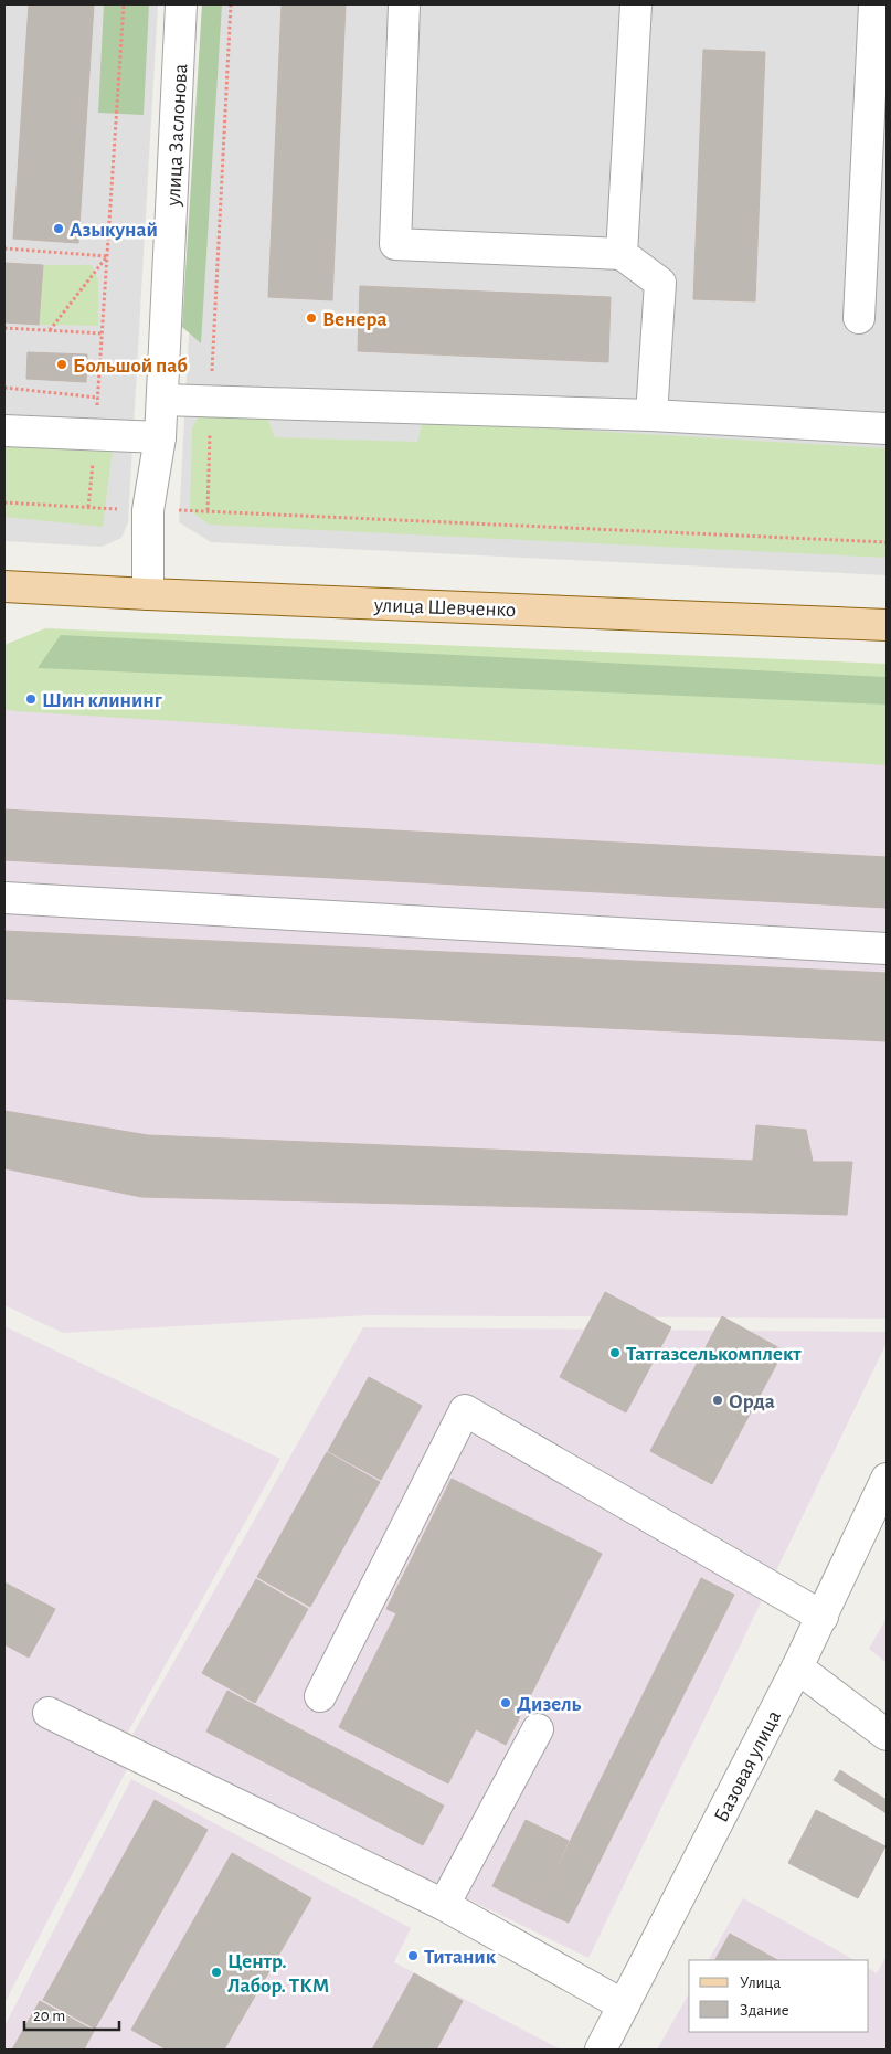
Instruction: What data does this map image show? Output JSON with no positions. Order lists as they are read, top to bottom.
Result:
{
  "streets": {
    "main road": ["улица Шевченко"],
    "street": ["улица Заслонова", "Базовая улица"]
  },
  "crossings": [
    ["улица Заслонова", "улица Шевченко"]
  ],
  "places": [
    "Азыкунай",
    "Венера",
    "Большой паб",
    "Шин клининг",
    "Татгазселькомплект",
    "Орда",
    "Дизель",
    "Титаник",
    "Центр. Лабор. ТКМ"
  ],
  "legend": ["Улица", "Здание"],
  "scale_bar": "20 m"
}
